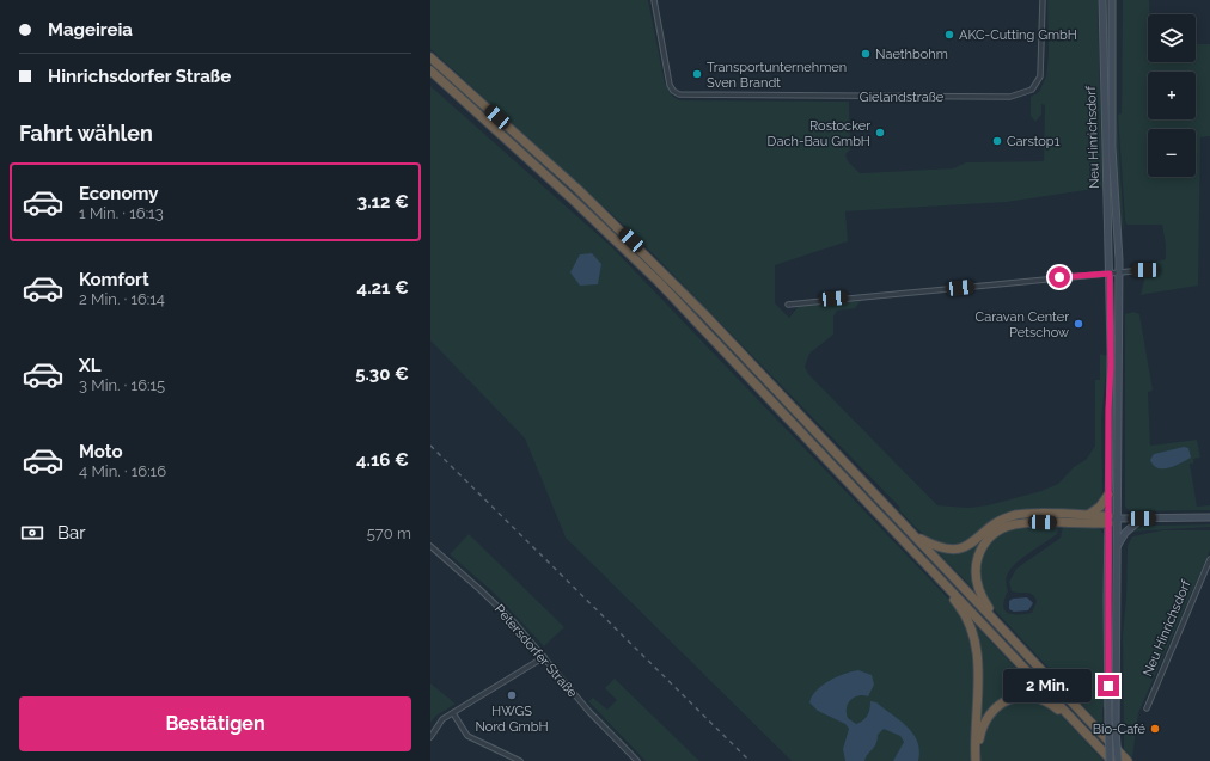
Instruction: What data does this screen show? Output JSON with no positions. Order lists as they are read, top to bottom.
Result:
{
  "streets": {
    "main road": ["Neu Hinrichsdorf"],
    "street": ["Gielandstraße", "Petersdorfer Straße"]
  },
  "places": [
    "AKC-Cutting GmbH",
    "Naethbohm",
    "Transportunternehmen Sven Brandt",
    "Rostocker Dach-Bau GmbH",
    "Carstop1",
    "Caravan Center Petschow",
    "HWGS Nord GmbH",
    "Bio-Café"
  ],
  "page": {
    "banner": ["Mageireia", "Hinrichsdorfer Straße"],
    "map_buttons": ["+", "−"],
    "heading": "Fahrt wählen",
    "list": [
      {
        "name": "Economy",
        "note": "1 Min. · 16:13",
        "value": "3.12 €"
      },
      {
        "name": "Komfort",
        "note": "2 Min. · 16:14",
        "value": "4.21 €"
      },
      {
        "name": "XL",
        "note": "3 Min. · 16:15",
        "value": "5.30 €"
      },
      {
        "name": "Moto",
        "note": "4 Min. · 16:16",
        "value": "4.16 €"
      }
    ],
    "pay": ["Bar", "570 m"],
    "bubble": "2 Min.",
    "buttons": "Bestätigen"
  }
}
